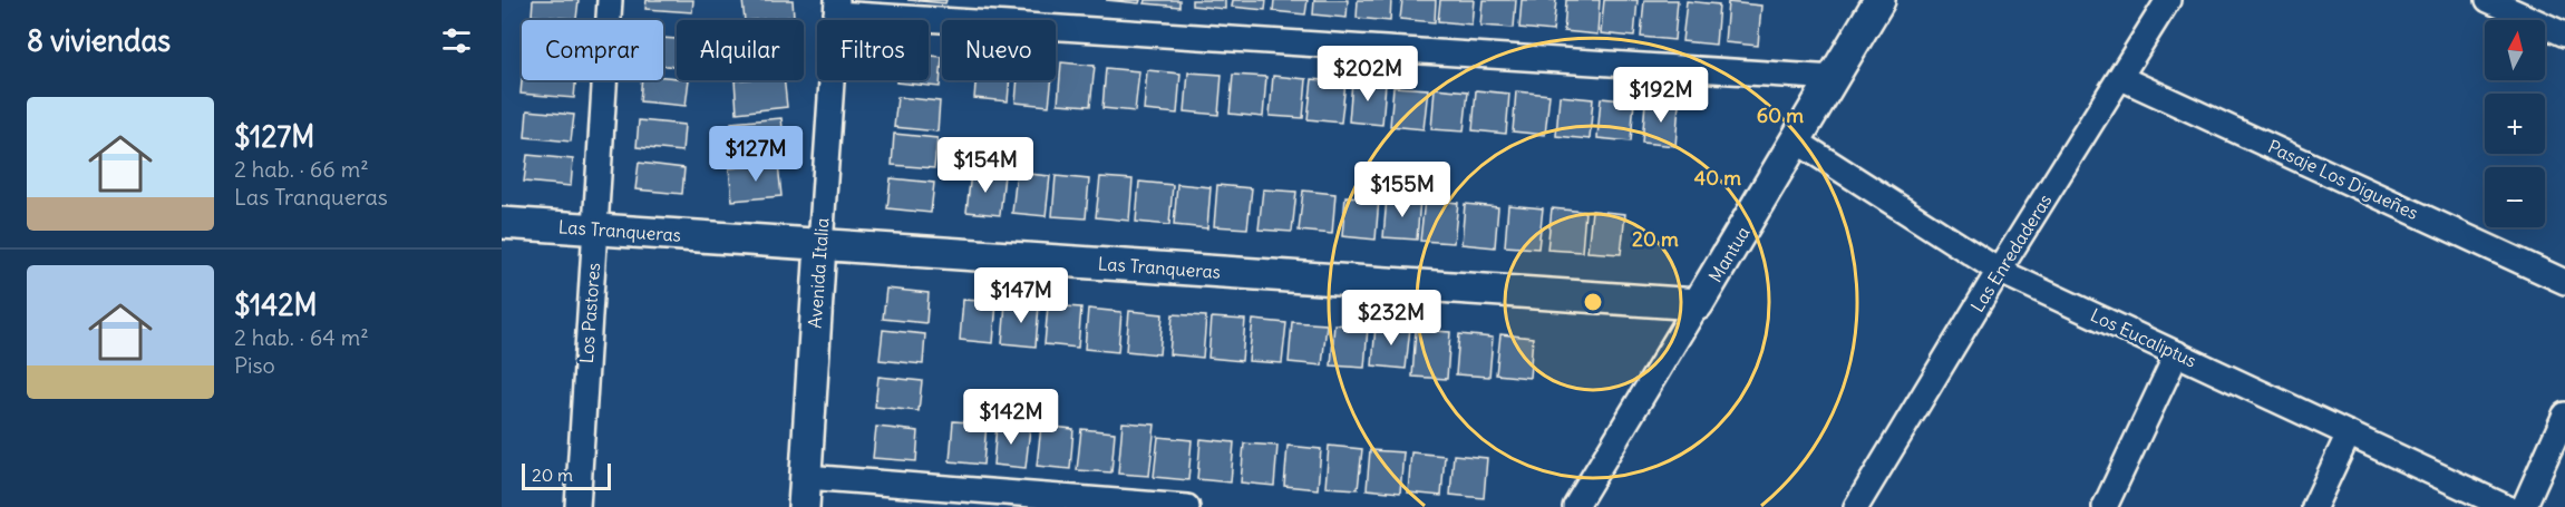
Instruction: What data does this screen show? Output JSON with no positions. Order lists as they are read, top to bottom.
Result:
{
  "streets": {
    "street": [
      "Pasaje Los Digueñes",
      "Las Tranqueras",
      "Las Enredaderas",
      "Mantua",
      "Avenida Italia",
      "Los Pastores",
      "Los Eucaliptus"
    ]
  },
  "crossings": [
    ["Pasaje Los Digueñes", "Las Enredaderas"],
    ["Las Tranqueras", "Mantua"],
    ["Las Tranqueras", "Avenida Italia"],
    ["Las Tranqueras", "Los Pastores"],
    ["Las Enredaderas", "Los Eucaliptus"],
    ["Mantua", "Los Eucaliptus"]
  ],
  "scale_bar": "20 m",
  "north": "top",
  "page": {
    "heading": "8 viviendas",
    "map_buttons": ["+", "−"],
    "chip": [
      "Comprar",
      "Alquilar",
      "Filtros",
      "Nuevo"
    ],
    "price": [
      "$202M",
      "$192M",
      "$127M",
      "$154M",
      "$155M",
      "$147M",
      "$232M",
      "$142M"
    ],
    "list": [
      {
        "name": "$127M",
        "note": "2 hab. · 66 m² · Las Tranqueras"
      },
      {
        "name": "$142M",
        "note": "2 hab. · 64 m² · Piso"
      }
    ],
    "scale": "20 m"
  },
  "rings": ["60 m", "40 m", "20 m"]
}
